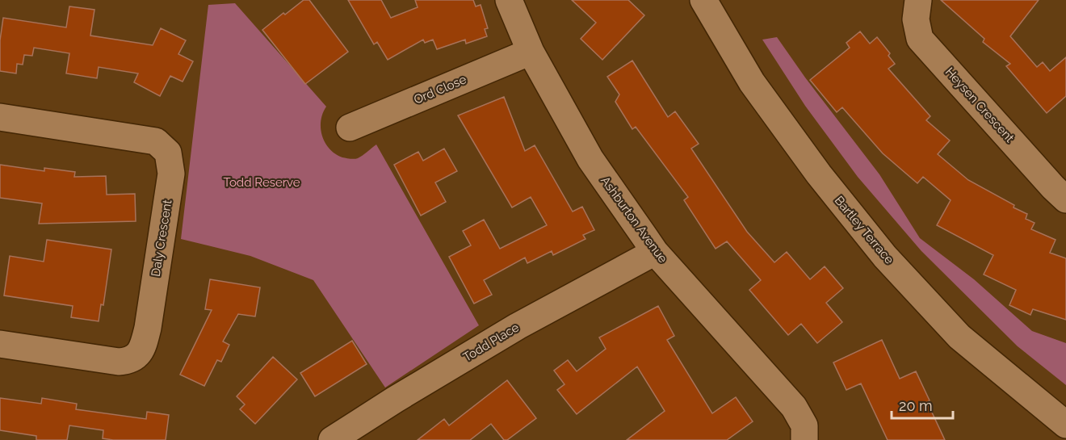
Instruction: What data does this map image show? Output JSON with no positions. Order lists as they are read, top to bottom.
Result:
{
  "streets": {
    "street": [
      "Ord Close",
      "Heysen Crescent",
      "Ashburton Avenue",
      "Bartley Terrace",
      "Daly Crescent",
      "Todd Place"
    ]
  },
  "crossings": [
    ["Ord Close", "Ashburton Avenue"],
    ["Ashburton Avenue", "Todd Place"]
  ],
  "parks": ["Todd Reserve"],
  "scale_bar": "20 m"
}
